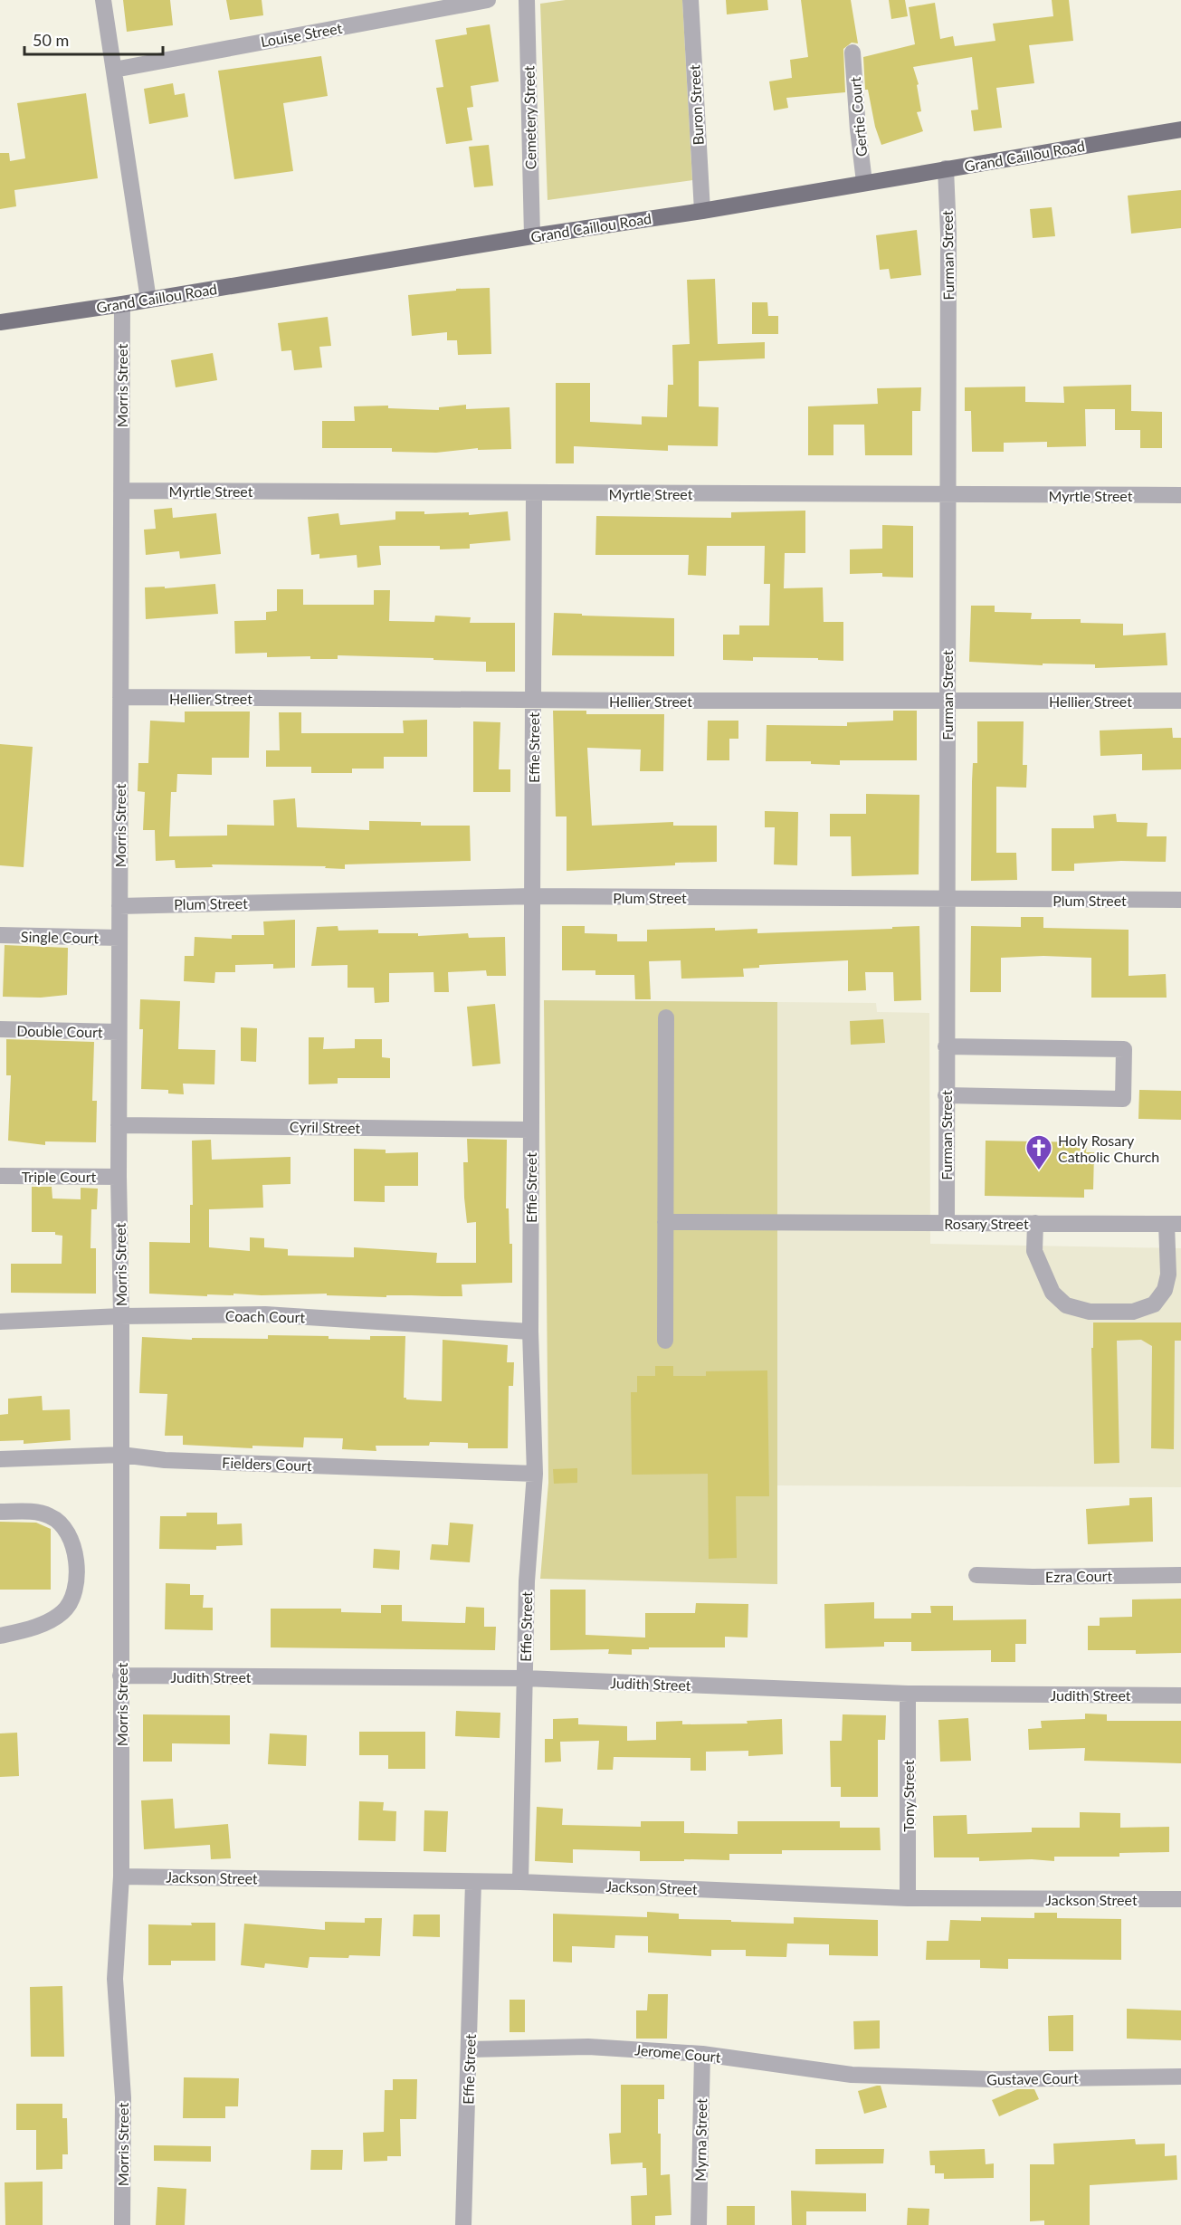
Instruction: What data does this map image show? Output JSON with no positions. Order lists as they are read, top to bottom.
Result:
{
  "streets": {
    "main road": ["Grand Caillou Road"],
    "street": [
      "Louise Street",
      "Buron Street",
      "Gertie Court",
      "Cemetery Street",
      "Furman Street",
      "Morris Street",
      "Myrtle Street",
      "Hellier Street",
      "Effie Street",
      "Plum Street",
      "Single Court",
      "Double Court",
      "Cyril Street",
      "Triple Court",
      "Rosary Street",
      "Coach Court",
      "Fielders Court",
      "Ezra Court",
      "Judith Street",
      "Tony Street",
      "Jackson Street",
      "Jerome Court",
      "Gustave Court",
      "Myrna Street"
    ]
  },
  "crossings": [
    ["Buron Street", "Grand Caillou Road"],
    ["Gertie Court", "Grand Caillou Road"],
    ["Cemetery Street", "Grand Caillou Road"],
    ["Grand Caillou Road", "Furman Street"],
    ["Grand Caillou Road", "Morris Street"],
    ["Furman Street", "Myrtle Street"],
    ["Furman Street", "Hellier Street"],
    ["Furman Street", "Plum Street"],
    ["Furman Street", "Rosary Street"],
    ["Morris Street", "Myrtle Street"],
    ["Morris Street", "Hellier Street"],
    ["Morris Street", "Plum Street"],
    ["Morris Street", "Single Court"],
    ["Morris Street", "Double Court"],
    ["Morris Street", "Cyril Street"],
    ["Morris Street", "Triple Court"],
    ["Morris Street", "Coach Court"],
    ["Morris Street", "Fielders Court"],
    ["Morris Street", "Judith Street"],
    ["Morris Street", "Jackson Street"],
    ["Myrtle Street", "Effie Street"],
    ["Hellier Street", "Effie Street"],
    ["Effie Street", "Plum Street"],
    ["Effie Street", "Cyril Street"],
    ["Effie Street", "Coach Court"],
    ["Effie Street", "Fielders Court"],
    ["Effie Street", "Judith Street"],
    ["Effie Street", "Jackson Street"],
    ["Effie Street", "Jerome Court"],
    ["Judith Street", "Tony Street"],
    ["Tony Street", "Jackson Street"],
    ["Jerome Court", "Gustave Court"],
    ["Jerome Court", "Myrna Street"]
  ],
  "places": {
    "church": ["Holy Rosary Catholic Church"]
  },
  "scale_bar": "50 m"
}
